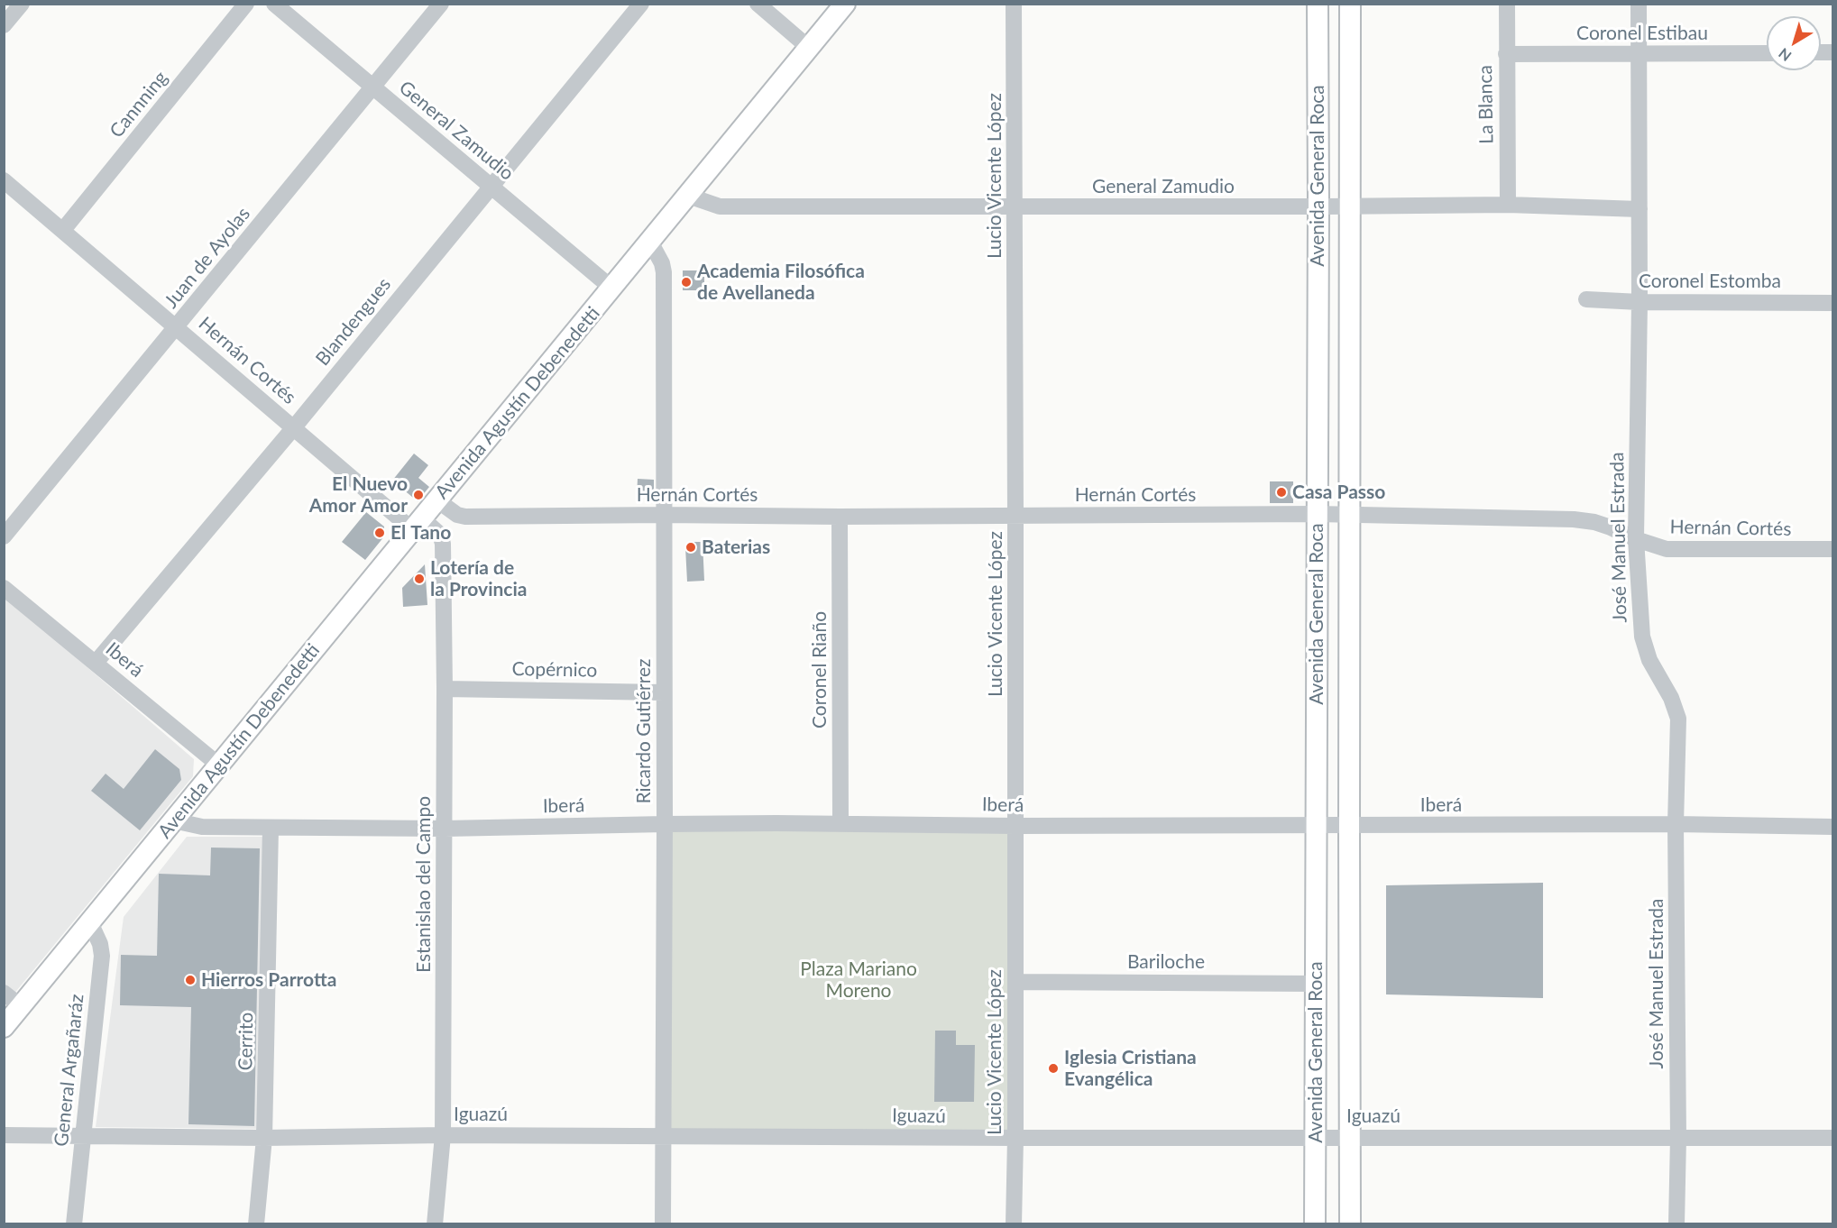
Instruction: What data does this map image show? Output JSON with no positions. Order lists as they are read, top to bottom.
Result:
{
  "streets": {
    "main road": ["Avenida General Roca", "Avenida Agustín Debenedetti"],
    "street": [
      "Coronel Estibau",
      "Cannning",
      "La Blanca",
      "General Zamudio",
      "Lucio Vicente López",
      "Juan de Ayolas",
      "Coronel Estomba",
      "Blandengues",
      "Hernán Cortés",
      "José Manuel Estrada",
      "Iberá",
      "Copérnico",
      "Coronel Riaño",
      "Ricardo Gutiérrez",
      "Estanislao del Campo",
      "Bariloche",
      "Cerrito",
      "General Argañaráz",
      "Iguazú"
    ]
  },
  "crossings": [
    ["Coronel Estibau", "La Blanca"],
    ["Coronel Estibau", "José Manuel Estrada"],
    ["Cannning", "Hernán Cortés"],
    ["La Blanca", "General Zamudio"],
    ["General Zamudio", "Lucio Vicente López"],
    ["General Zamudio", "Avenida General Roca"],
    ["General Zamudio", "Juan de Ayolas"],
    ["General Zamudio", "Blandengues"],
    ["General Zamudio", "Avenida Agustín Debenedetti"],
    ["General Zamudio", "José Manuel Estrada"],
    ["Lucio Vicente López", "Hernán Cortés"],
    ["Lucio Vicente López", "Iberá"],
    ["Lucio Vicente López", "Bariloche"],
    ["Lucio Vicente López", "Iguazú"],
    ["Avenida General Roca", "Hernán Cortés"],
    ["Avenida General Roca", "Iberá"],
    ["Avenida General Roca", "Bariloche"],
    ["Avenida General Roca", "Iguazú"],
    ["Juan de Ayolas", "Hernán Cortés"],
    ["Coronel Estomba", "José Manuel Estrada"],
    ["Blandengues", "Hernán Cortés"],
    ["Blandengues", "Iberá"],
    ["Hernán Cortés", "Avenida Agustín Debenedetti"],
    ["Hernán Cortés", "José Manuel Estrada"],
    ["Hernán Cortés", "Coronel Riaño"],
    ["Hernán Cortés", "Ricardo Gutiérrez"],
    ["Hernán Cortés", "Estanislao del Campo"],
    ["Avenida Agustín Debenedetti", "Iberá"],
    ["Avenida Agustín Debenedetti", "Ricardo Gutiérrez"],
    ["Avenida Agustín Debenedetti", "General Argañaráz"],
    ["José Manuel Estrada", "Iberá"],
    ["José Manuel Estrada", "Iguazú"],
    ["Iberá", "Coronel Riaño"],
    ["Iberá", "Ricardo Gutiérrez"],
    ["Iberá", "Estanislao del Campo"],
    ["Iberá", "Cerrito"],
    ["Copérnico", "Ricardo Gutiérrez"],
    ["Copérnico", "Estanislao del Campo"],
    ["Ricardo Gutiérrez", "Iguazú"],
    ["Estanislao del Campo", "Iguazú"],
    ["Cerrito", "Iguazú"],
    ["General Argañaráz", "Iguazú"]
  ],
  "parks": ["Plaza Mariano Moreno"],
  "places": [
    "Academia Filosófica de Avellaneda",
    "Casa Passo",
    "El Nuevo Amor Amor",
    "El Tano",
    "Baterias",
    "Lotería de la Provincia",
    "Hierros Parrotta",
    "Iglesia Cristiana Evangélica"
  ],
  "north": "bottom left"
}
